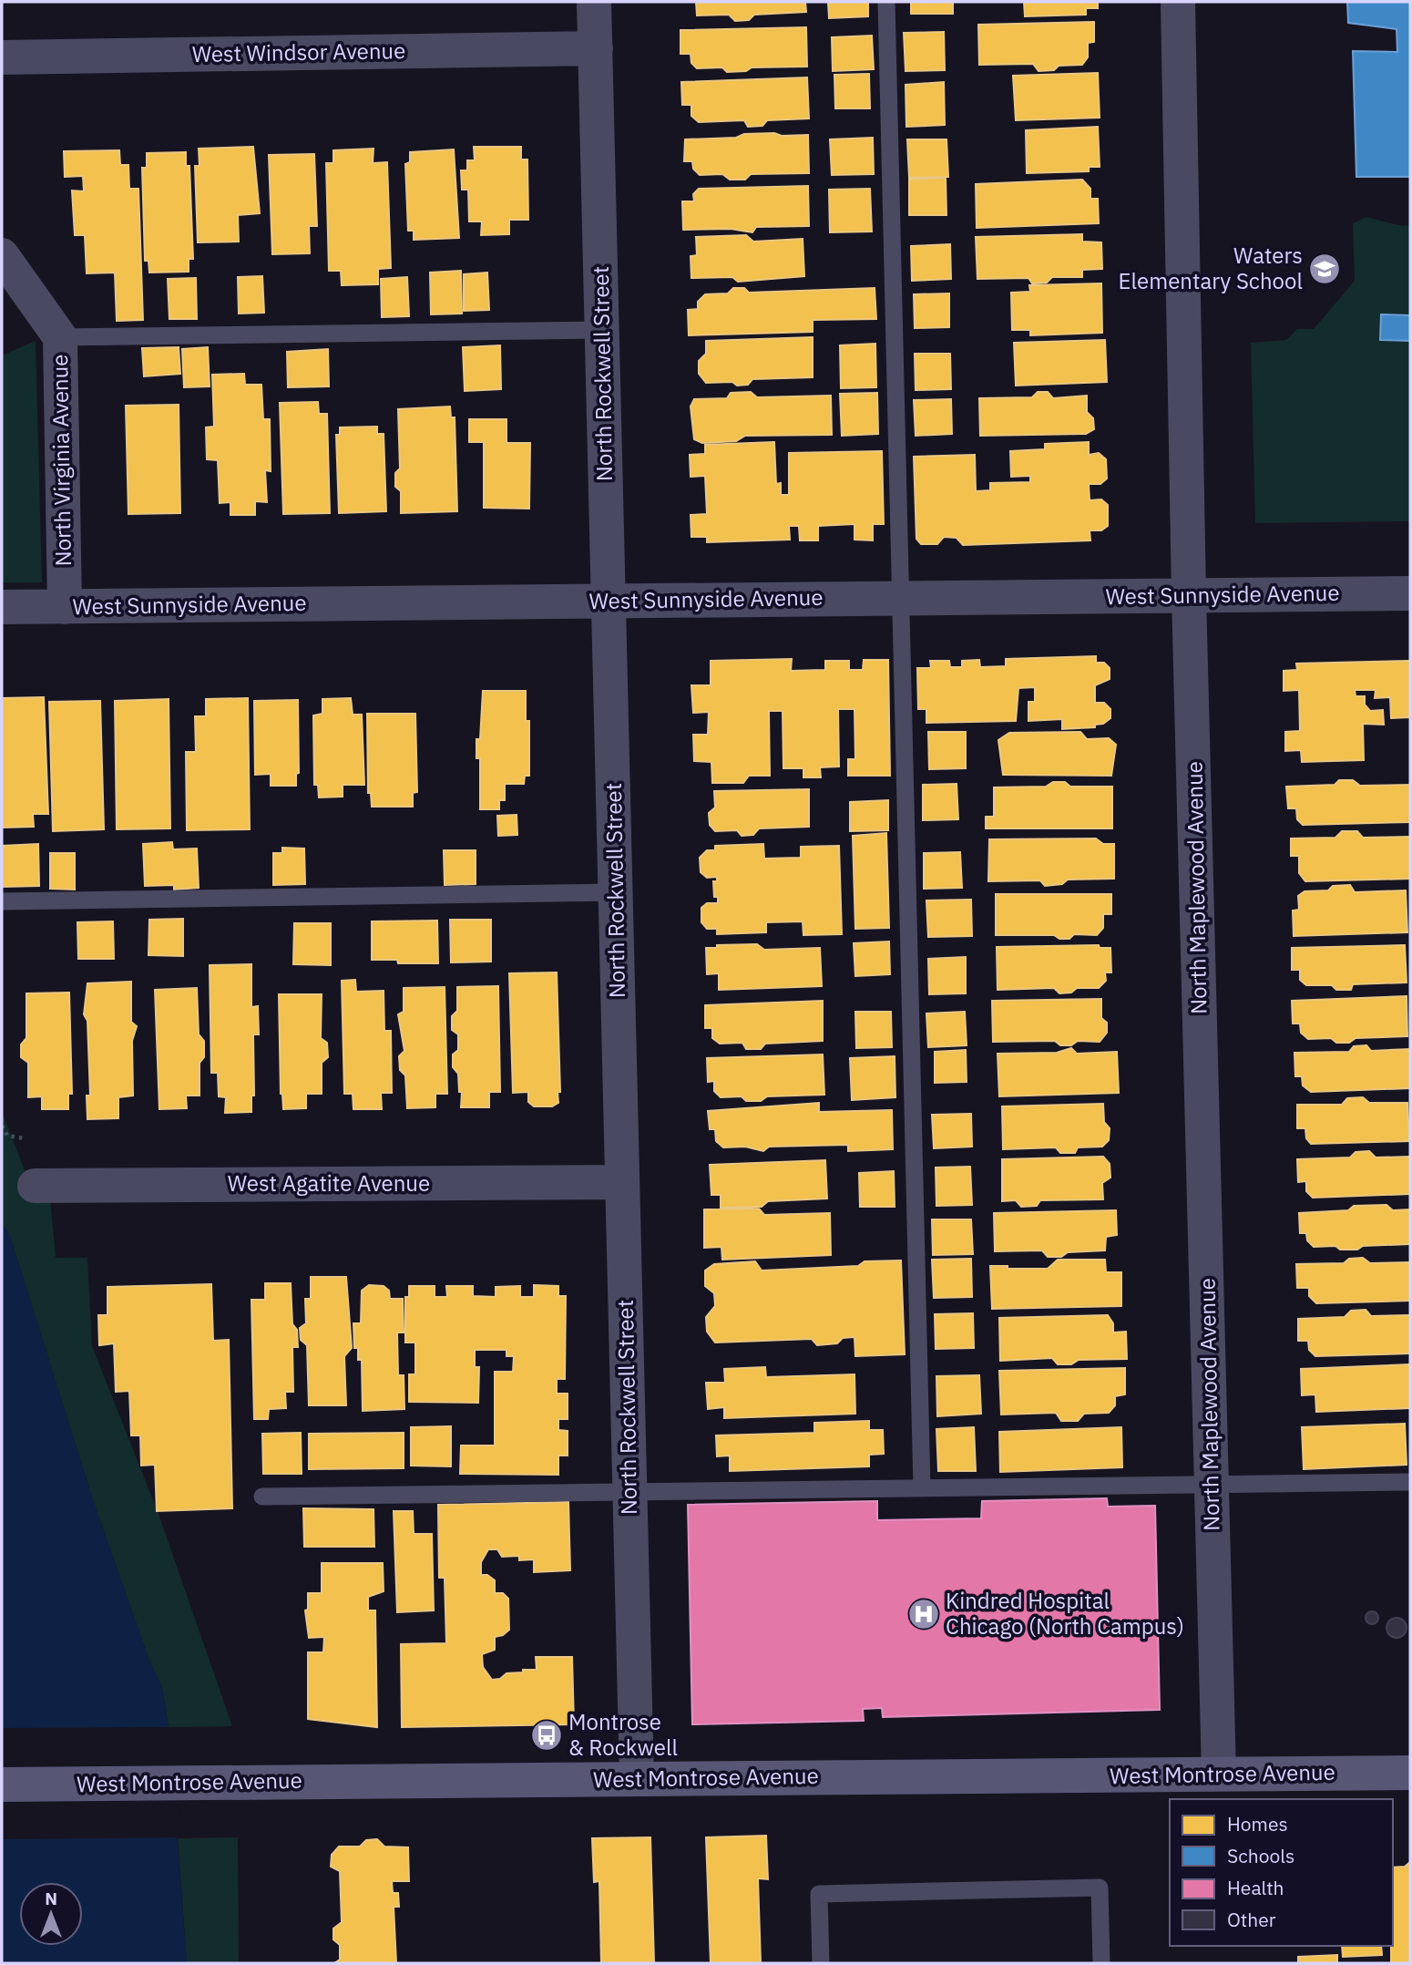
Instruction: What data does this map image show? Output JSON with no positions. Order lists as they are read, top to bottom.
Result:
{
  "streets": {
    "main road": ["West Montrose Avenue"],
    "street": [
      "West Windsor Avenue",
      "North Rockwell Street",
      "North Virginia Avenue",
      "West Sunnyside Avenue",
      "North Maplewood Avenue",
      "West Agatite Avenue"
    ]
  },
  "crossings": [
    ["West Windsor Avenue", "North Rockwell Street"],
    ["North Rockwell Street", "West Sunnyside Avenue"],
    ["North Rockwell Street", "West Agatite Avenue"],
    ["North Rockwell Street", "West Montrose Avenue"],
    ["North Virginia Avenue", "West Sunnyside Avenue"],
    ["West Sunnyside Avenue", "North Maplewood Avenue"],
    ["North Maplewood Avenue", "West Montrose Avenue"]
  ],
  "places": {
    "school or university": ["Waters Elementary School"],
    "hospital": ["Kindred Hospital Chicago (North Campus)"],
    "bus stop": ["Montrose & Rockwell"]
  },
  "legend": [
    "Homes",
    "Schools",
    "Health",
    "Other"
  ],
  "north": "top"
}
